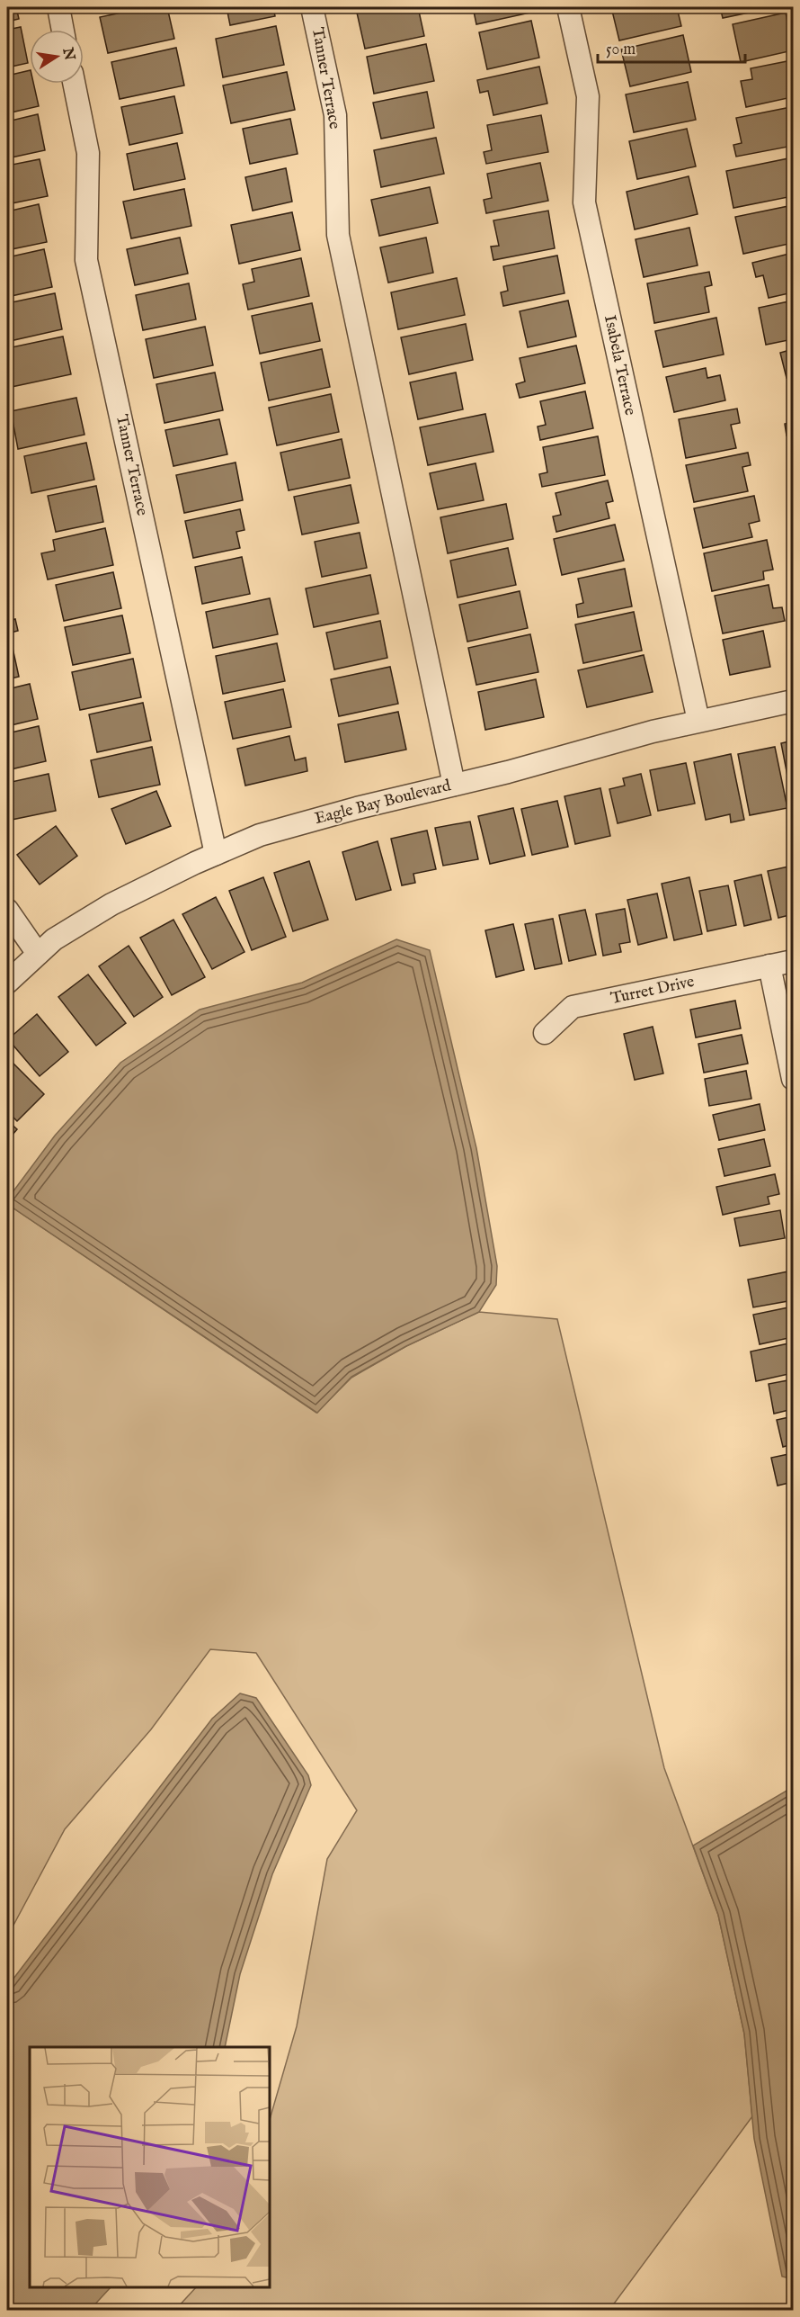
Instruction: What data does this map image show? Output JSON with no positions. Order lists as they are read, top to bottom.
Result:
{
  "streets": {
    "street": [
      "Tanner Terrace",
      "Isabela Terrace",
      "Eagle Bay Boulevard",
      "Turret Drive"
    ]
  },
  "crossings": [
    ["Tanner Terrace", "Eagle Bay Boulevard"],
    ["Isabela Terrace", "Eagle Bay Boulevard"]
  ],
  "scale_bar": "50 m",
  "north": "right"
}
